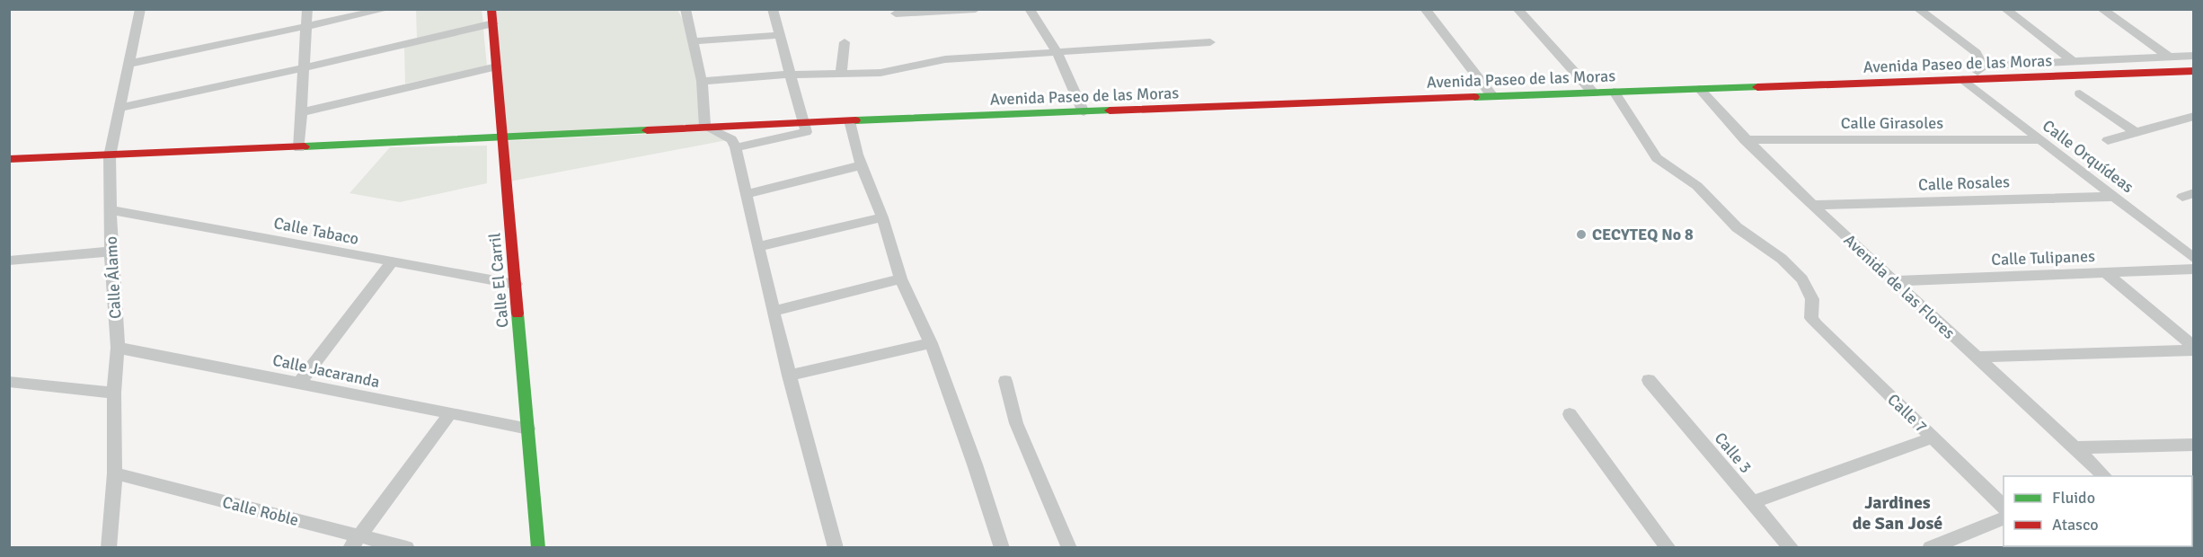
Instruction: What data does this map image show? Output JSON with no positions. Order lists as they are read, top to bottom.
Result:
{
  "streets": {
    "main road": ["Avenida Paseo de las Moras", "Calle El Carril"],
    "street": [
      "Calle Girasoles",
      "Calle Orquídeas",
      "Calle Rosales",
      "Calle Tabaco",
      "Calle Tulipanes",
      "Calle Álamo",
      "Avenida de las Flores",
      "Calle Jacaranda",
      "Calle 7",
      "Calle 3",
      "Calle Roble"
    ]
  },
  "crossings": [
    ["Avenida Paseo de las Moras", "Calle Orquídeas"],
    ["Avenida Paseo de las Moras", "Calle Álamo"],
    ["Avenida Paseo de las Moras", "Calle El Carril"],
    ["Avenida Paseo de las Moras", "Avenida de las Flores"],
    ["Avenida Paseo de las Moras", "Calle 7"],
    ["Calle Girasoles", "Calle Orquídeas"],
    ["Calle Girasoles", "Avenida de las Flores"],
    ["Calle Orquídeas", "Calle Rosales"],
    ["Calle Rosales", "Avenida de las Flores"],
    ["Calle Tabaco", "Calle Álamo"],
    ["Calle Tabaco", "Calle El Carril"],
    ["Calle Tulipanes", "Avenida de las Flores"],
    ["Calle Álamo", "Calle Jacaranda"],
    ["Calle Álamo", "Calle Roble"],
    ["Calle El Carril", "Calle Jacaranda"]
  ],
  "districts": ["Jardines de San José"],
  "places": ["CECYTEQ No 8"],
  "legend": ["Fluido", "Atasco"]
}
